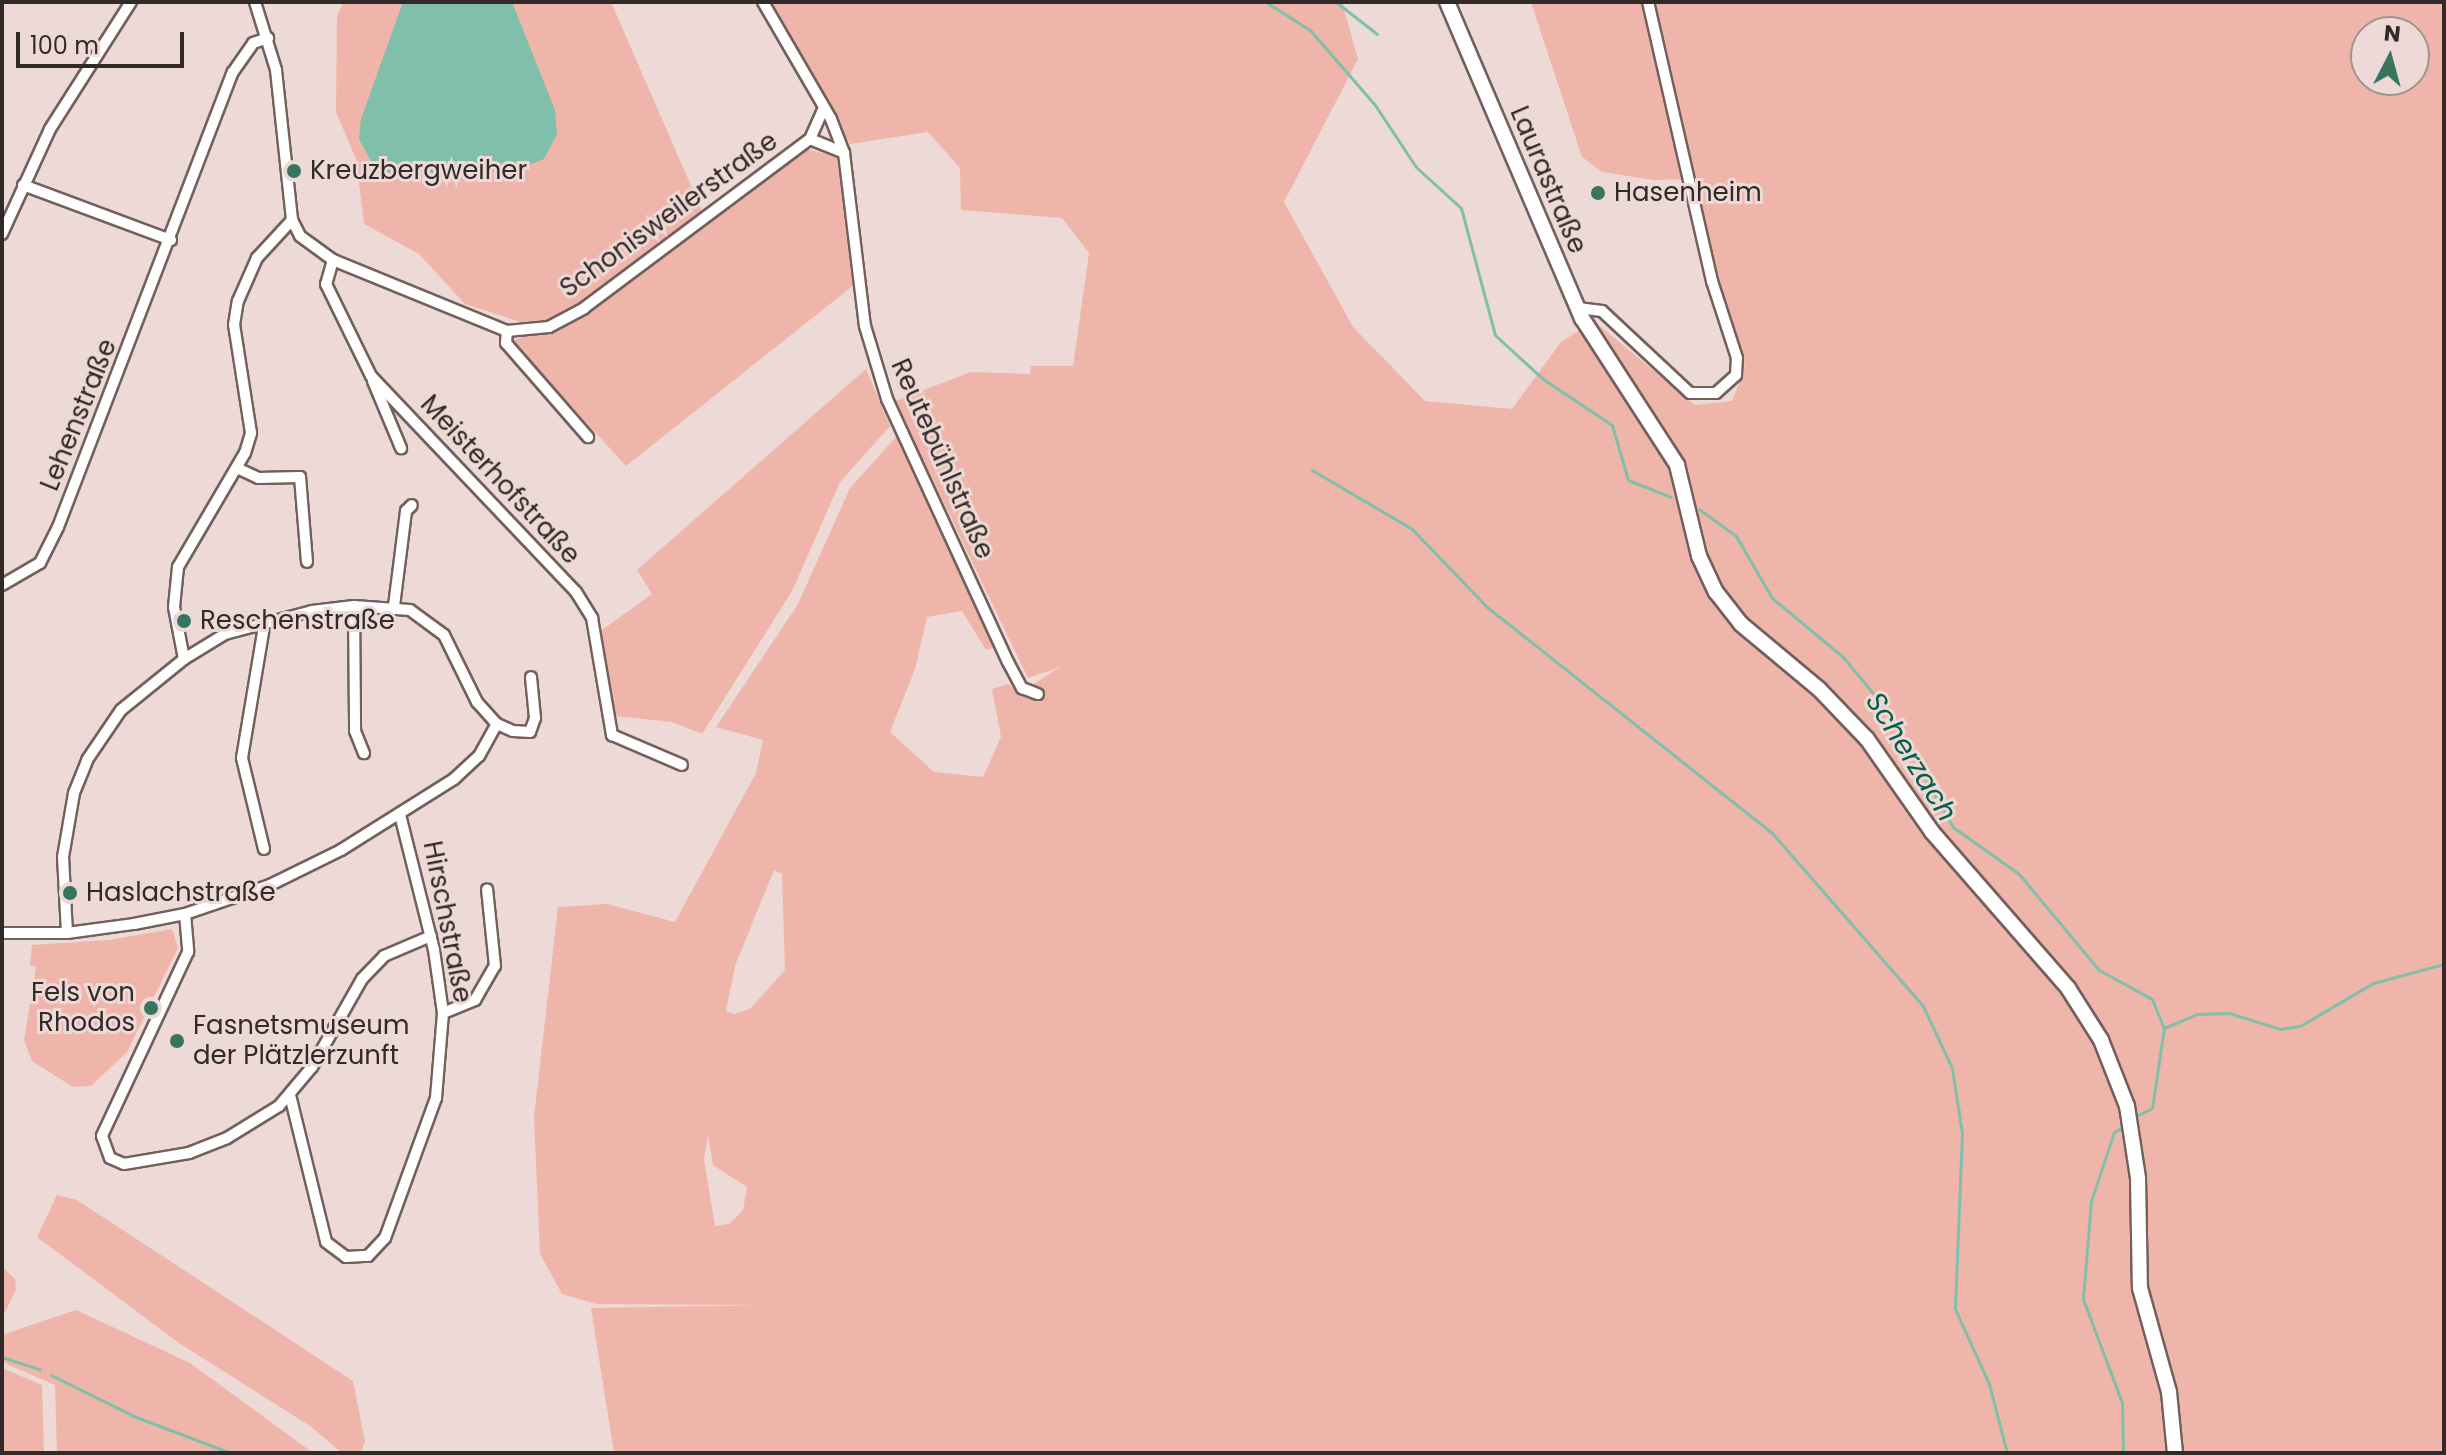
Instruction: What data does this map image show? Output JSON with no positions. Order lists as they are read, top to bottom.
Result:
{
  "streets": {
    "street": [
      "Laurastraße",
      "Schonisweilerstraße",
      "Lehenstraße",
      "Reutebühlstraße",
      "Meisterhofstraße",
      "Hirschstraße"
    ]
  },
  "crossings": [
    ["Schonisweilerstraße", "Reutebühlstraße"],
    ["Schonisweilerstraße", "Meisterhofstraße"]
  ],
  "water": ["Scherzach"],
  "places": [
    "Kreuzbergweiher",
    "Hasenheim",
    "Reschenstraße",
    "Haslachstraße",
    "Fels von Rhodos",
    "Fasnetsmuseum der Plätzlerzunft"
  ],
  "scale_bar": "100 m",
  "north": "top"
}
